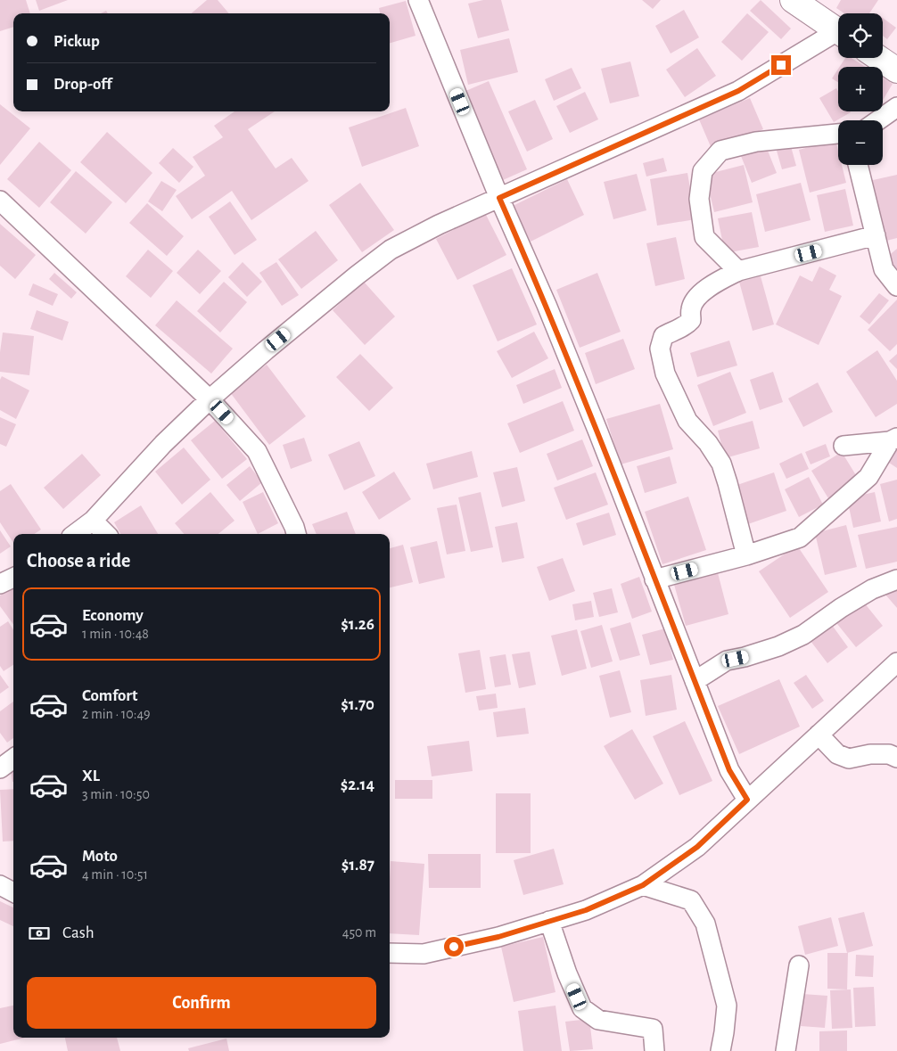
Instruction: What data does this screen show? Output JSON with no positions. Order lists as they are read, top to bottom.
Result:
{
  "page": {
    "map_buttons": ["+", "−"],
    "banner": ["Pickup", "Drop-off"],
    "heading": "Choose a ride",
    "list": [
      {
        "name": "Economy",
        "note": "1 min · 10:48",
        "value": "$1.26"
      },
      {
        "name": "Comfort",
        "note": "2 min · 10:49",
        "value": "$1.70"
      },
      {
        "name": "XL",
        "note": "3 min · 10:50",
        "value": "$2.14"
      },
      {
        "name": "Moto",
        "note": "4 min · 10:51",
        "value": "$1.87"
      }
    ],
    "pay": ["Cash", "450 m"],
    "buttons": "Confirm"
  }
}
